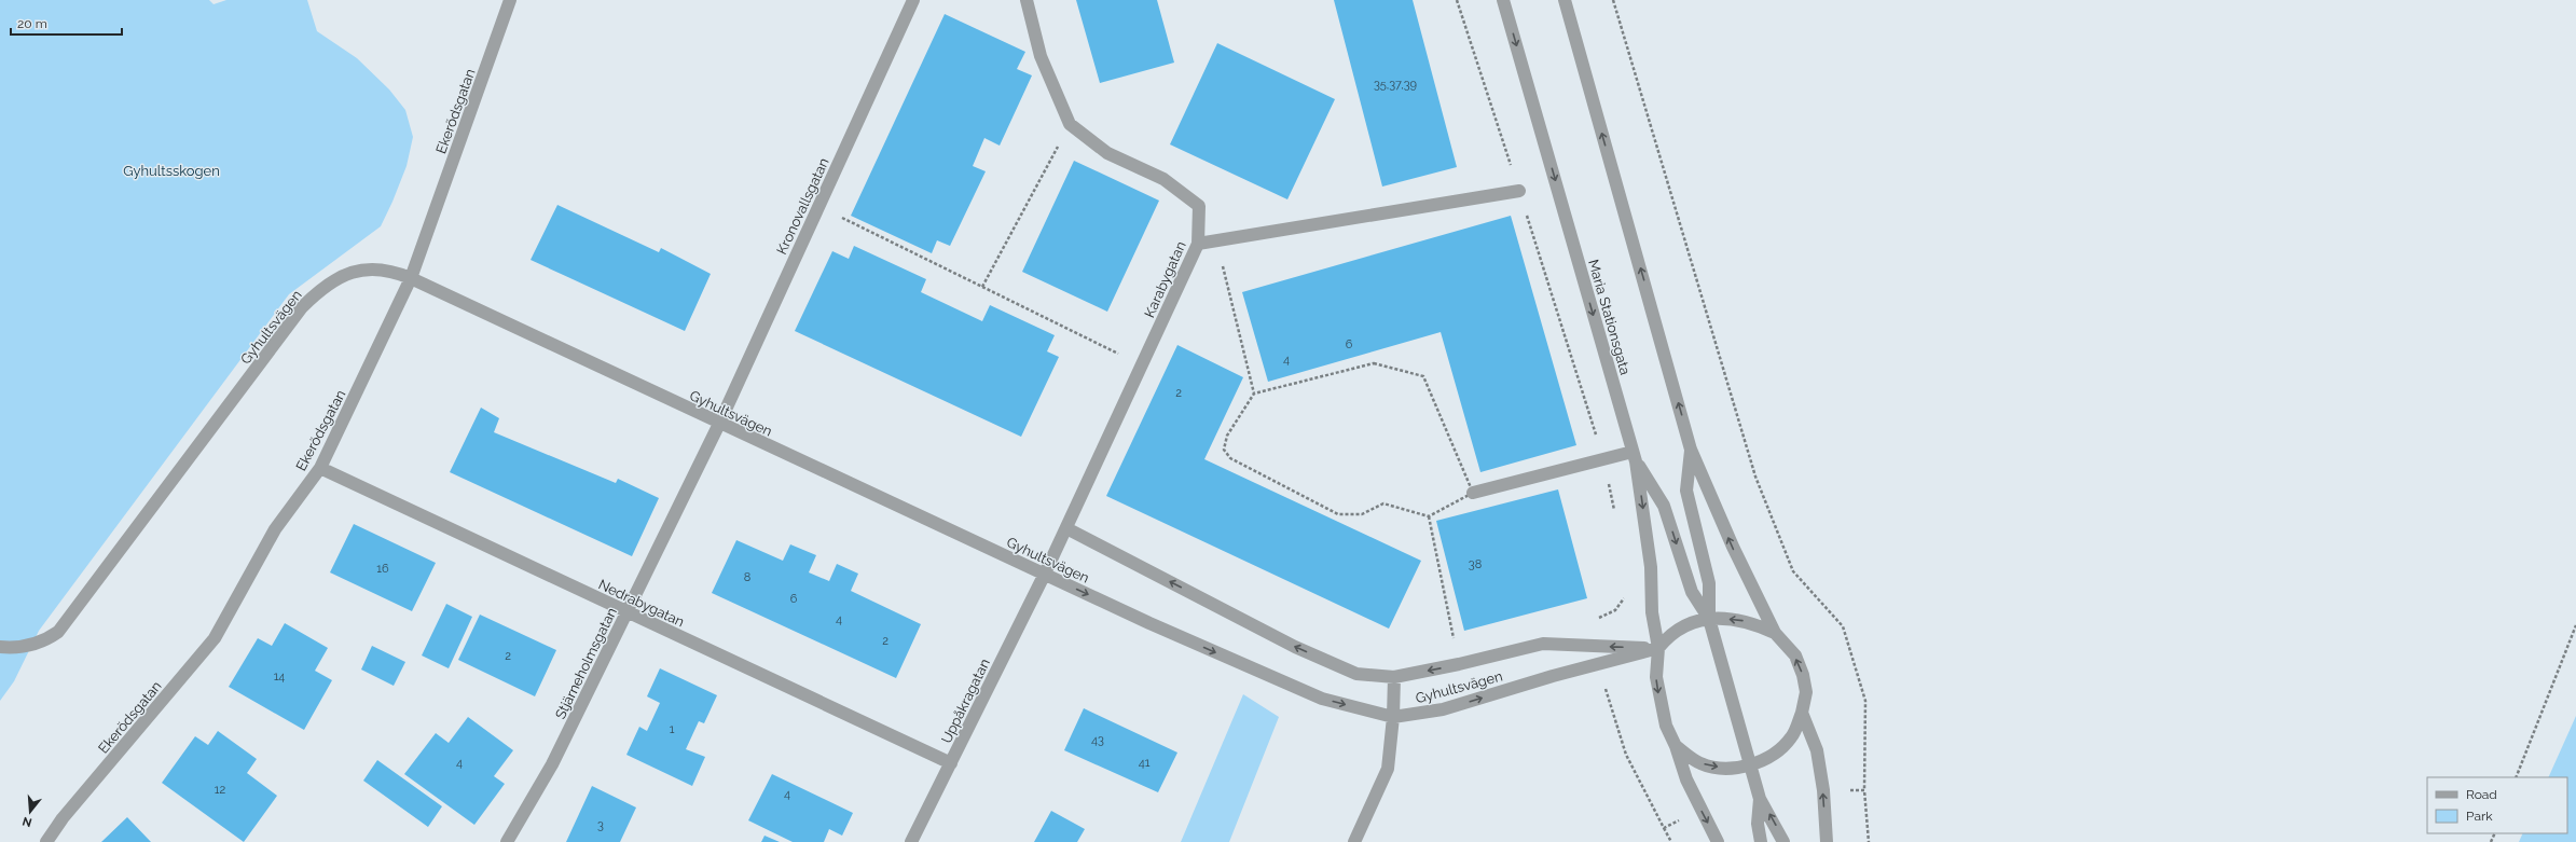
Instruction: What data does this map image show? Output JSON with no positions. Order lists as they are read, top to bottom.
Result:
{
  "streets": {
    "street": [
      "Ekerödsgatan",
      "Kronovallsgatan",
      "Karabygatan",
      "Maria Stationsgata",
      "Gyhultsvägen",
      "Nedrabygatan",
      "Stjärneholmsgatan",
      "Uppåkragatan"
    ]
  },
  "crossings": [
    ["Ekerödsgatan", "Gyhultsvägen"],
    ["Ekerödsgatan", "Nedrabygatan"],
    ["Kronovallsgatan", "Gyhultsvägen"],
    ["Kronovallsgatan", "Stjärneholmsgatan"],
    ["Karabygatan", "Gyhultsvägen"],
    ["Karabygatan", "Uppåkragatan"],
    ["Maria Stationsgata", "Gyhultsvägen"],
    ["Gyhultsvägen", "Stjärneholmsgatan"],
    ["Gyhultsvägen", "Uppåkragatan"],
    ["Nedrabygatan", "Stjärneholmsgatan"],
    ["Nedrabygatan", "Uppåkragatan"]
  ],
  "parks": ["Gyhultsskogen"],
  "house_numbers": [
    "35,37,39",
    "6",
    "4",
    "2",
    "38",
    "16",
    "8",
    "6",
    "4",
    "2",
    "2",
    "14",
    "1",
    "43",
    "4",
    "41",
    "12",
    "4",
    "3"
  ],
  "legend": ["Road", "Park"],
  "scale_bar": "20 m",
  "north": "bottom"
}
